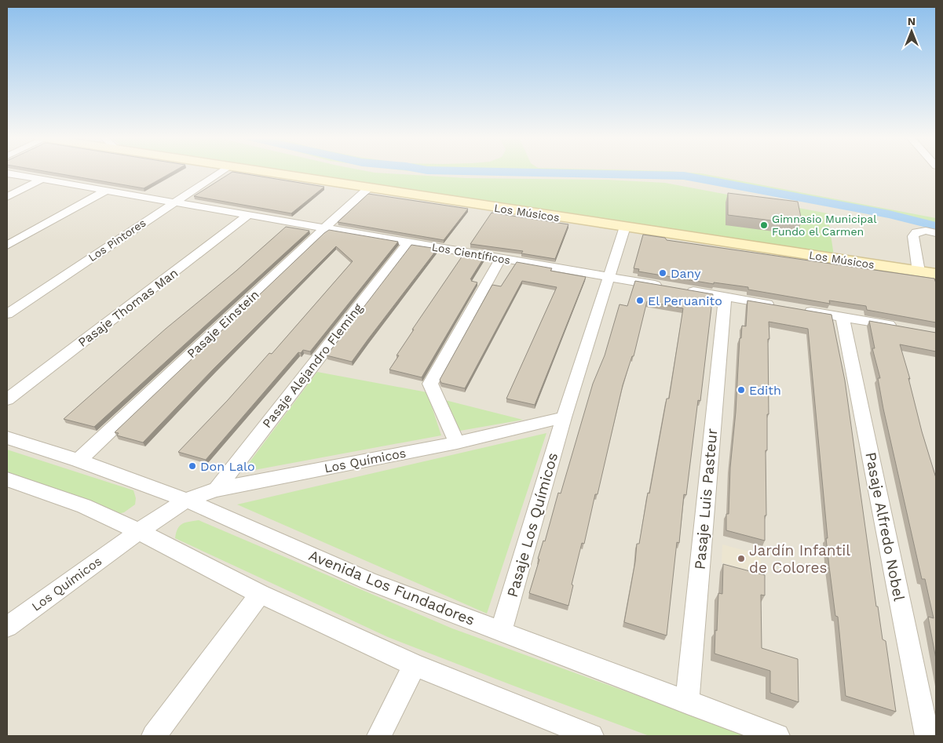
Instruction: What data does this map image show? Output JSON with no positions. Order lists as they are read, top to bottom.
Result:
{
  "streets": {
    "street": [
      "Los Músicos",
      "Los Pintores",
      "Los Científicos",
      "Pasaje Thomas Man",
      "Pasaje Einstein",
      "Pasaje Alejandro Fleming",
      "Los Químicos",
      "Pasaje Luis Pasteur",
      "Pasaje Los Químicos",
      "Pasaje Alfredo Nobel",
      "Avenida Los Fundadores"
    ]
  },
  "crossings": [
    ["Los Músicos", "Pasaje Einstein"],
    ["Los Pintores", "Los Científicos"],
    ["Los Científicos", "Pasaje Thomas Man"],
    ["Los Científicos", "Pasaje Einstein"],
    ["Los Científicos", "Pasaje Alejandro Fleming"],
    ["Pasaje Einstein", "Avenida Los Fundadores"],
    ["Pasaje Alejandro Fleming", "Los Químicos"],
    ["Los Químicos", "Pasaje Los Químicos"],
    ["Los Químicos", "Avenida Los Fundadores"],
    ["Pasaje Luis Pasteur", "Avenida Los Fundadores"],
    ["Pasaje Los Químicos", "Avenida Los Fundadores"]
  ],
  "places": [
    "Gimnasio Municipal Fundo el Carmen",
    "Dany",
    "El Peruanito",
    "Edith",
    "Don Lalo",
    "Jardín Infantil de Colores"
  ],
  "north": "top"
}
